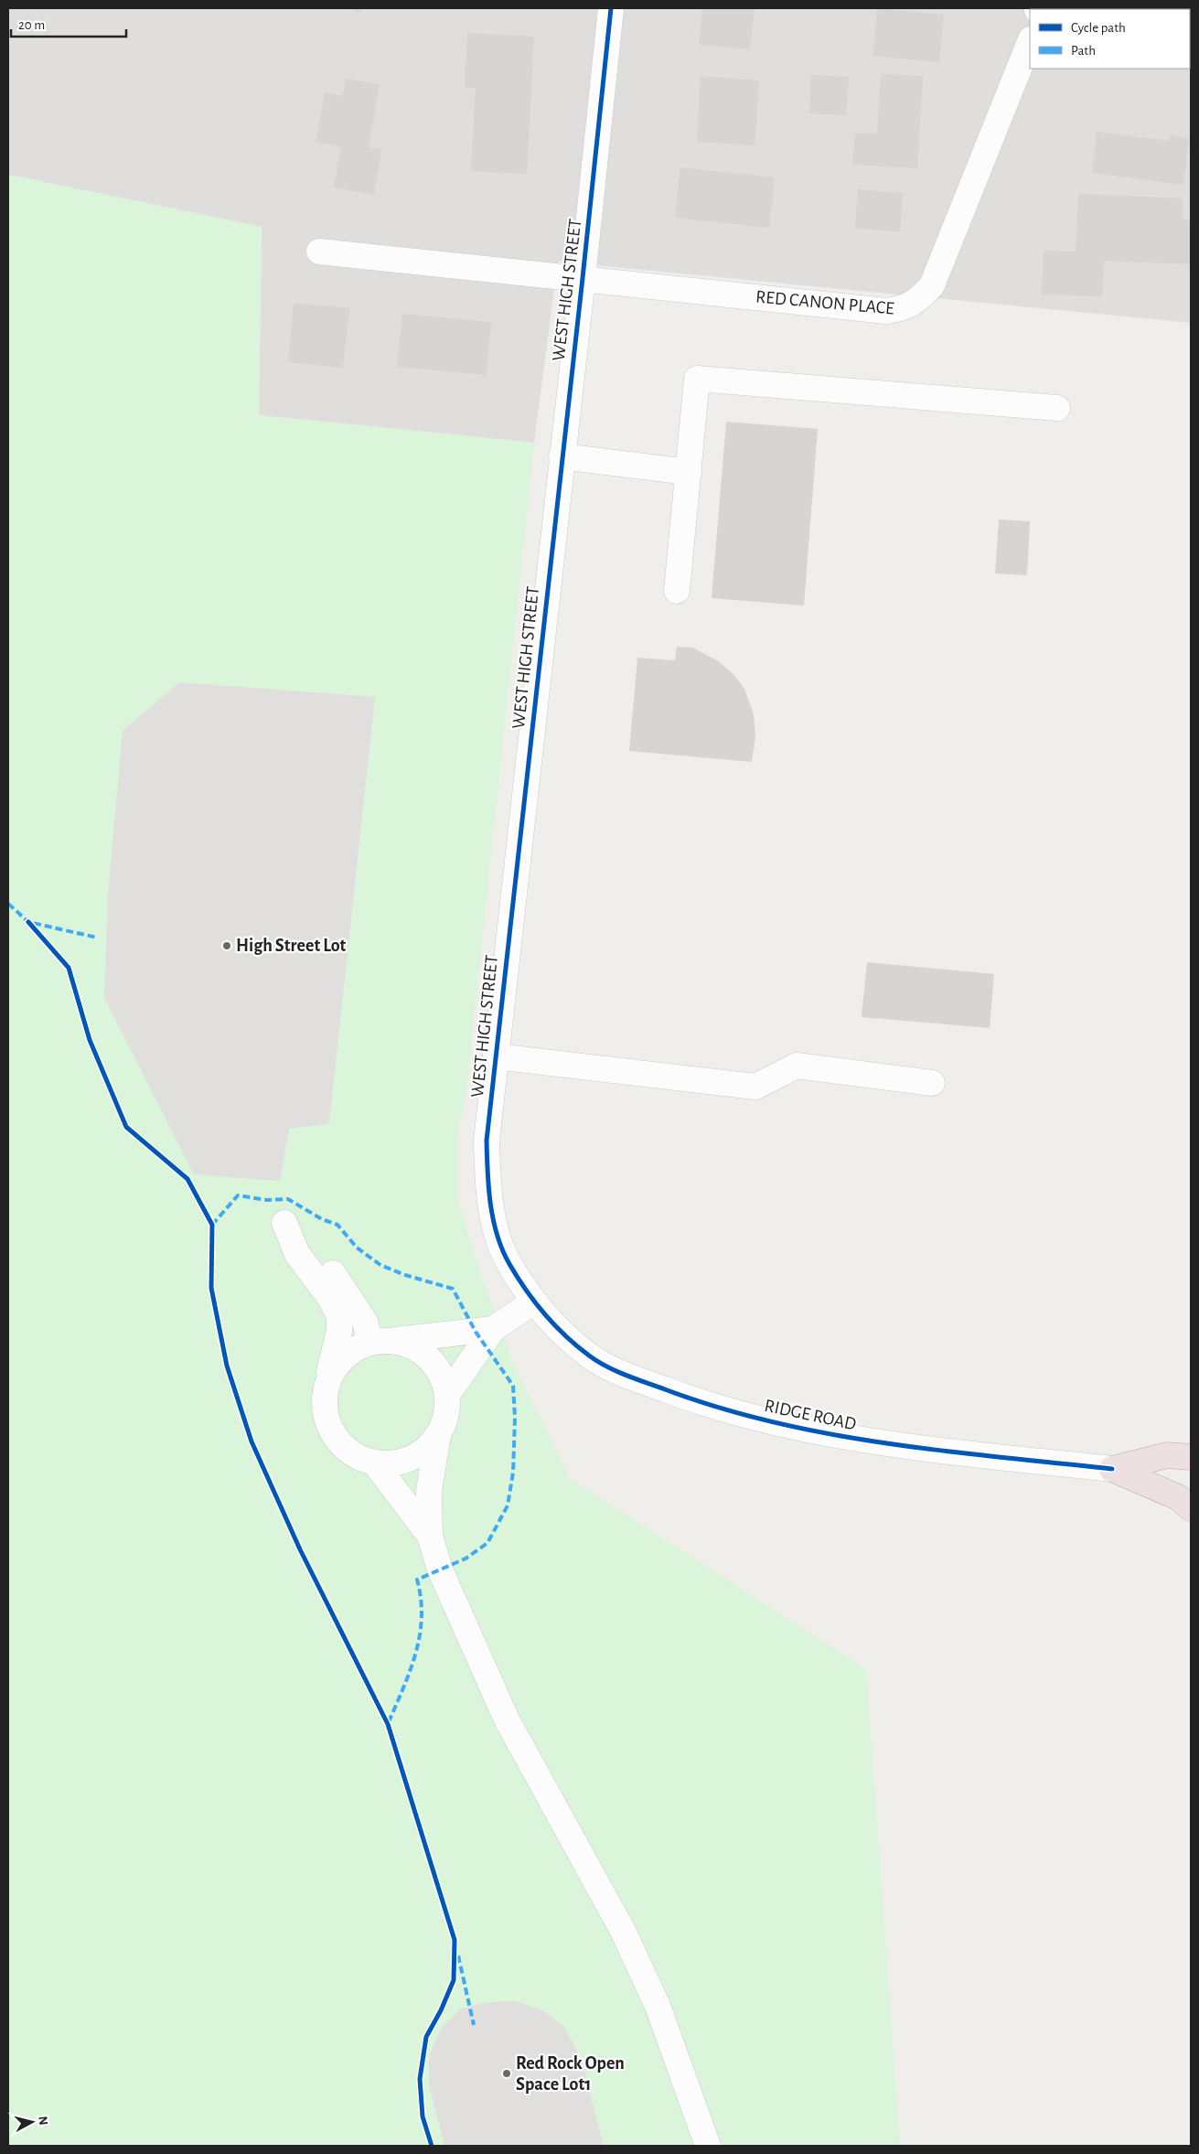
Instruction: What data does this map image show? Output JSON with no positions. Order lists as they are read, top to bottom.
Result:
{
  "streets": {
    "street": ["WEST HIGH STREET", "RED CANON PLACE", "RIDGE ROAD"]
  },
  "crossings": [
    ["WEST HIGH STREET", "RED CANON PLACE"],
    ["WEST HIGH STREET", "RIDGE ROAD"]
  ],
  "places": ["High Street Lot", "Red Rock Open Space Lot1"],
  "legend": ["Cycle path", "Path"],
  "scale_bar": "20 m",
  "north": "right"
}
